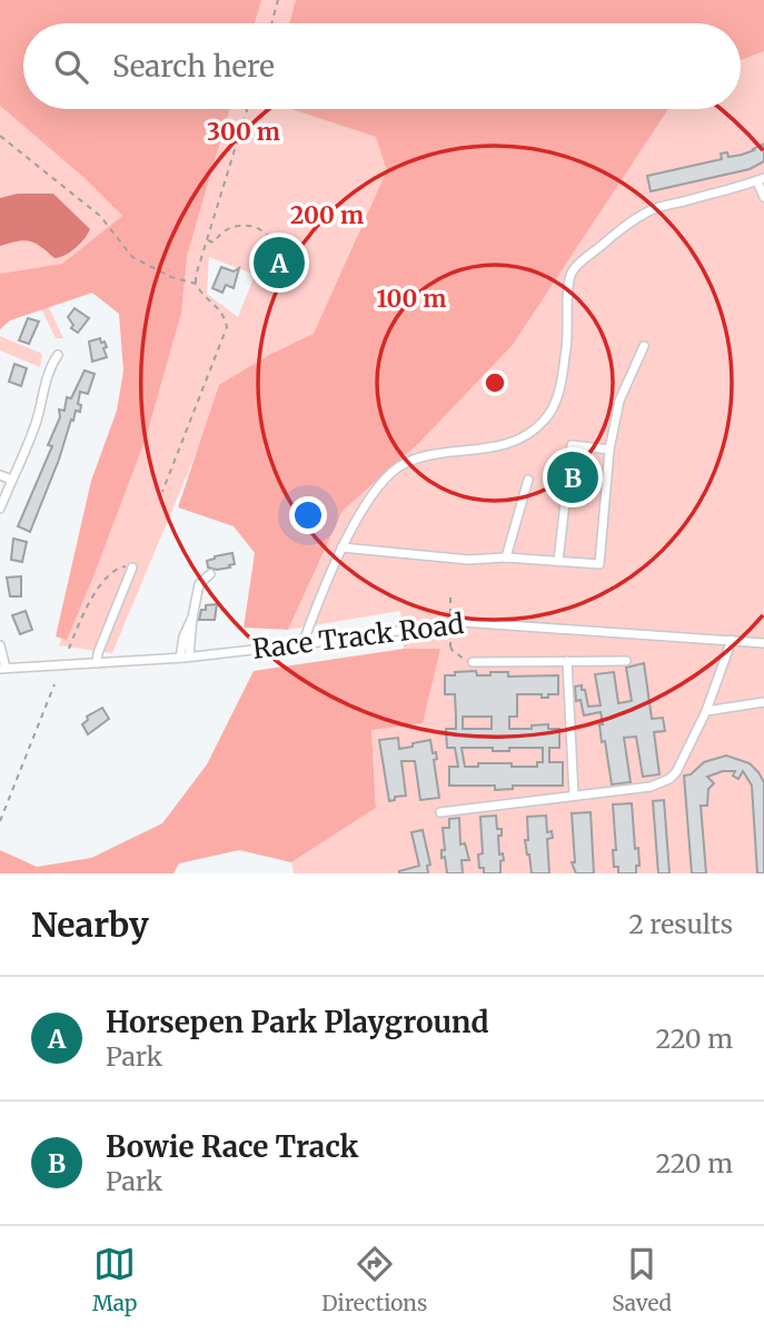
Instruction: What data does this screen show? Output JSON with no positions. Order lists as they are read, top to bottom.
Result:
{
  "streets": {
    "street": ["Race Track Road"]
  },
  "page": {
    "search": "Search here",
    "pins": ["A", "B"],
    "heading": ["Nearby", "2 results"],
    "list": [
      {
        "mark": "A",
        "name": "Horsepen Park Playground",
        "note": "Park",
        "value": "220 m"
      },
      {
        "mark": "B",
        "name": "Bowie Race Track",
        "note": "Park",
        "value": "220 m"
      }
    ],
    "nav": ["Map", "Directions", "Saved"]
  },
  "rings": ["300 m", "200 m", "100 m"]
}
